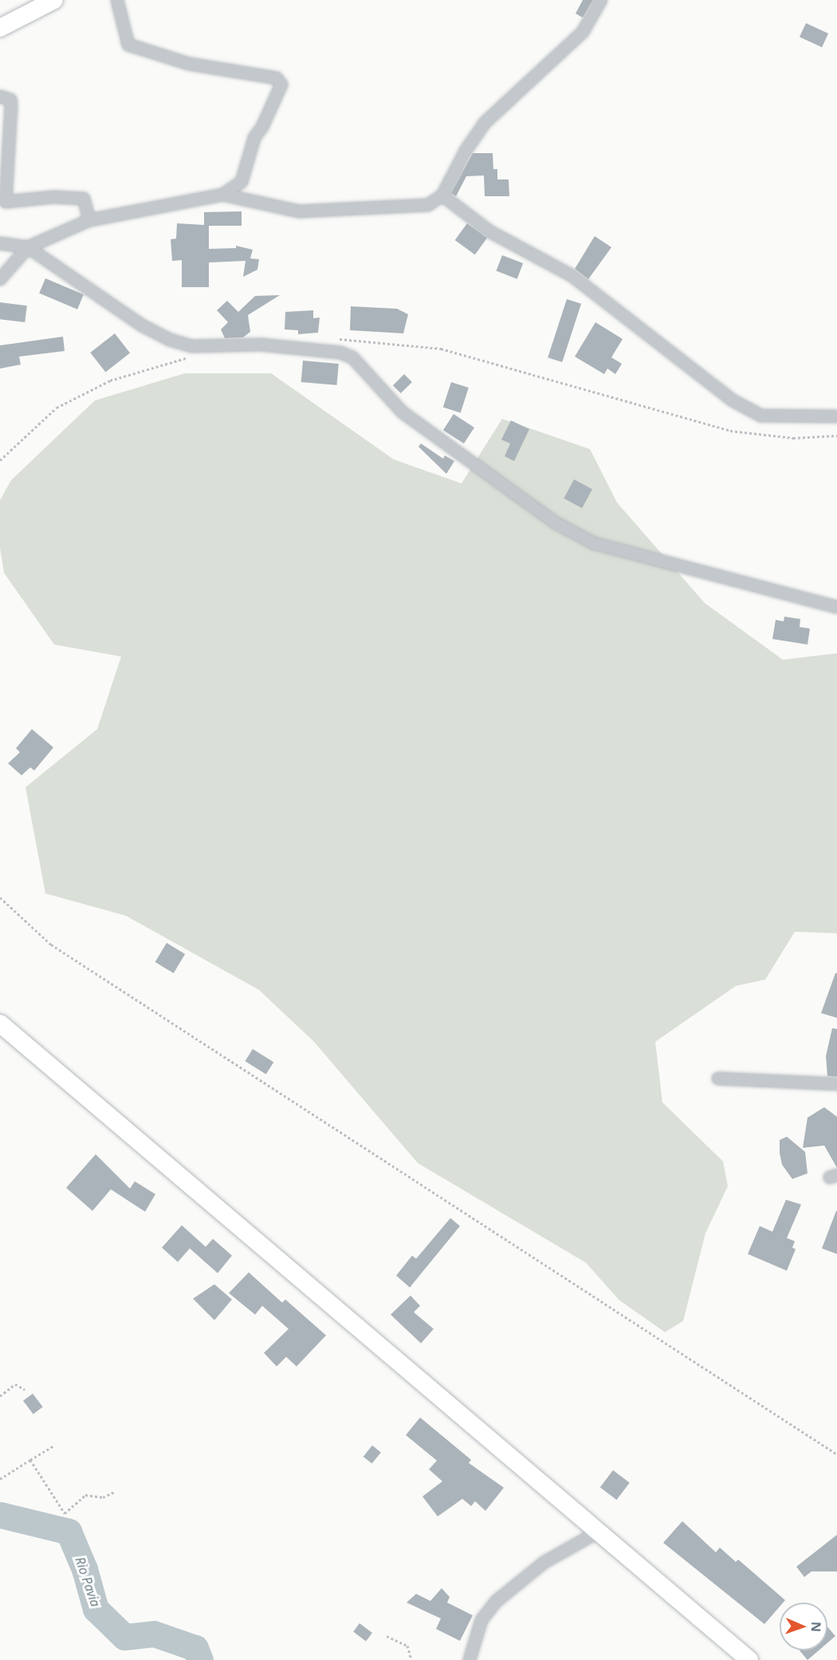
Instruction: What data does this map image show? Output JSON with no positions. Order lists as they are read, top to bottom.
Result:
{
  "water": ["Rio Pavia"],
  "north": "right"
}
